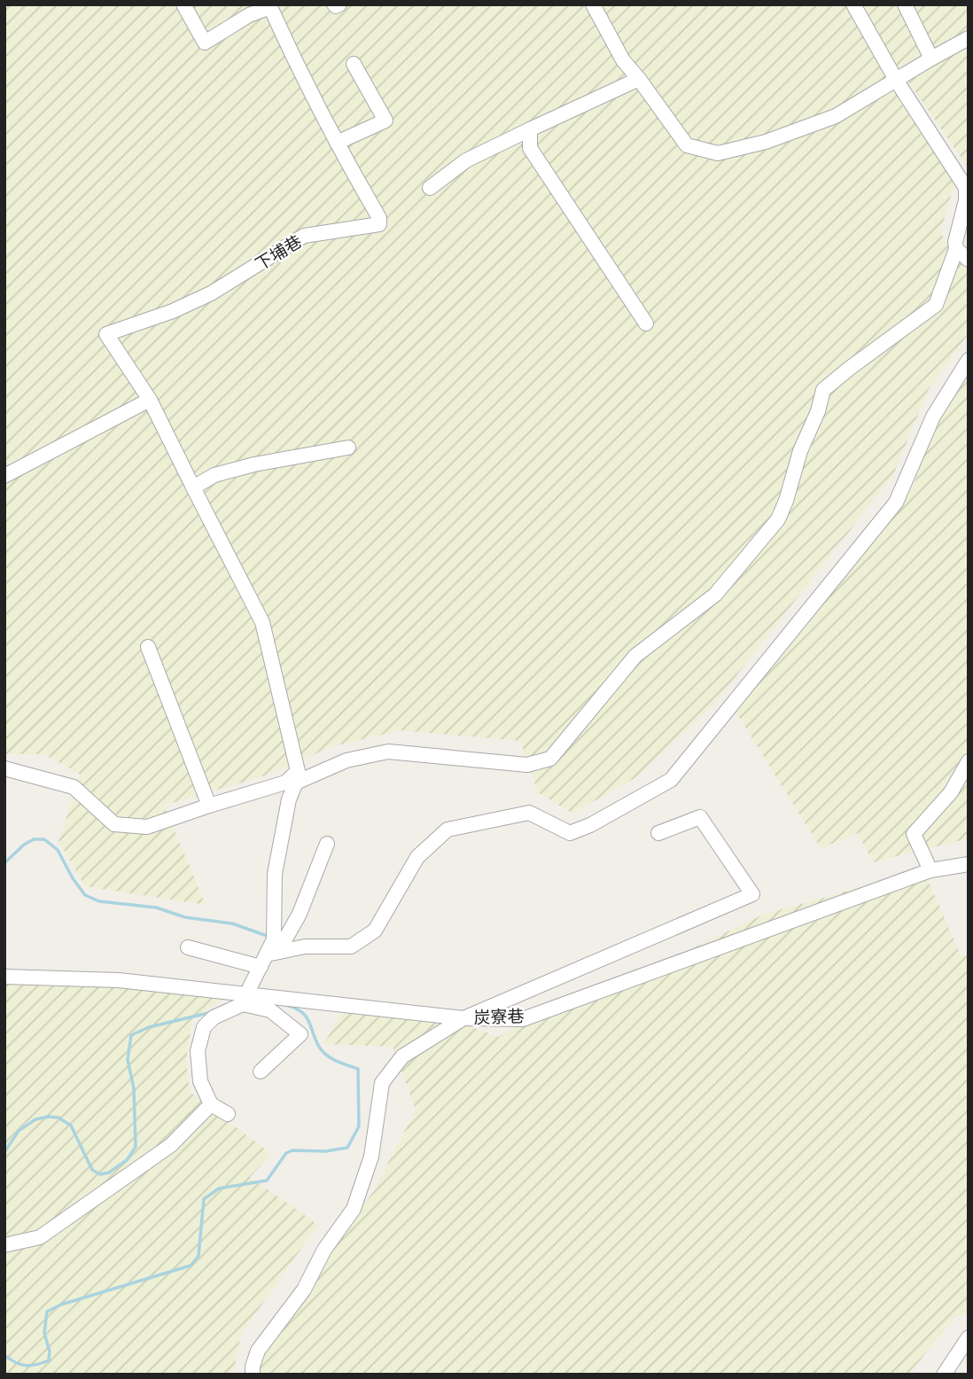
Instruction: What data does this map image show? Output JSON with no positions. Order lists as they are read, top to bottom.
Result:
{
  "streets": {
    "street": ["下埔巷", "炭寮巷"]
  }
}
